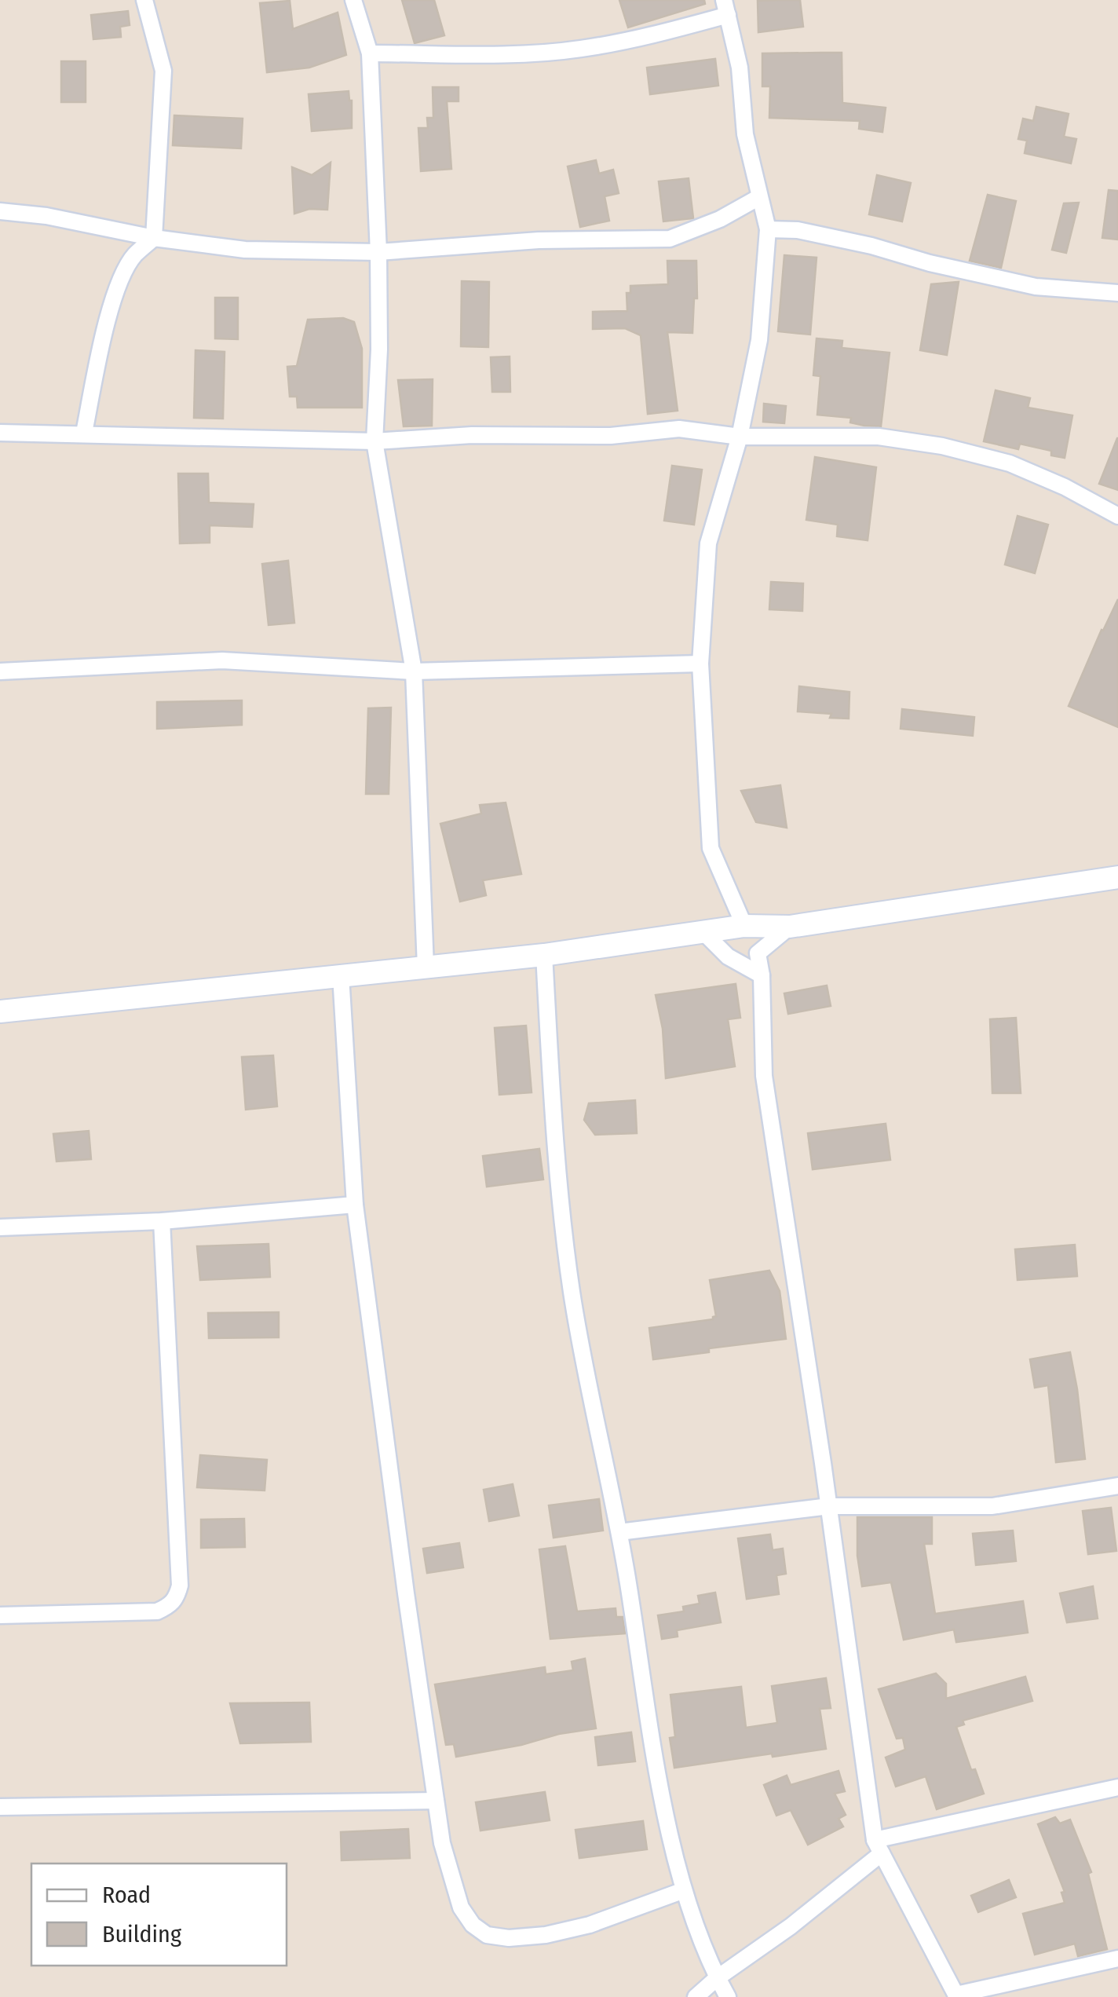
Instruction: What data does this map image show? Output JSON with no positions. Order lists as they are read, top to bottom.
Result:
{
  "legend": ["Road", "Building"]
}
